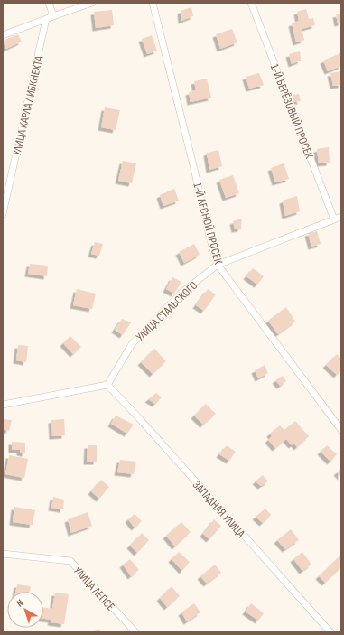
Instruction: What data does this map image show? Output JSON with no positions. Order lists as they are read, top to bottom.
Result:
{
  "streets": {
    "street": [
      "УЛИЦА КАРЛА ЛИБКНЕХТА",
      "1-Й БЕРЁЗОВЫЙ ПРОСЕК",
      "1-Й ЛЕСНОЙ ПРОСЕК",
      "УЛИЦА СТАЛЬСКОГО",
      "ЗАПАДНАЯ УЛИЦА",
      "УЛИЦА ЛЕПСЕ"
    ]
  },
  "crossings": [
    ["1-Й БЕРЁЗОВЫЙ ПРОСЕК", "УЛИЦА СТАЛЬСКОГО"],
    ["1-Й ЛЕСНОЙ ПРОСЕК", "УЛИЦА СТАЛЬСКОГО"],
    ["УЛИЦА СТАЛЬСКОГО", "ЗАПАДНАЯ УЛИЦА"]
  ],
  "north": "top left"
}
